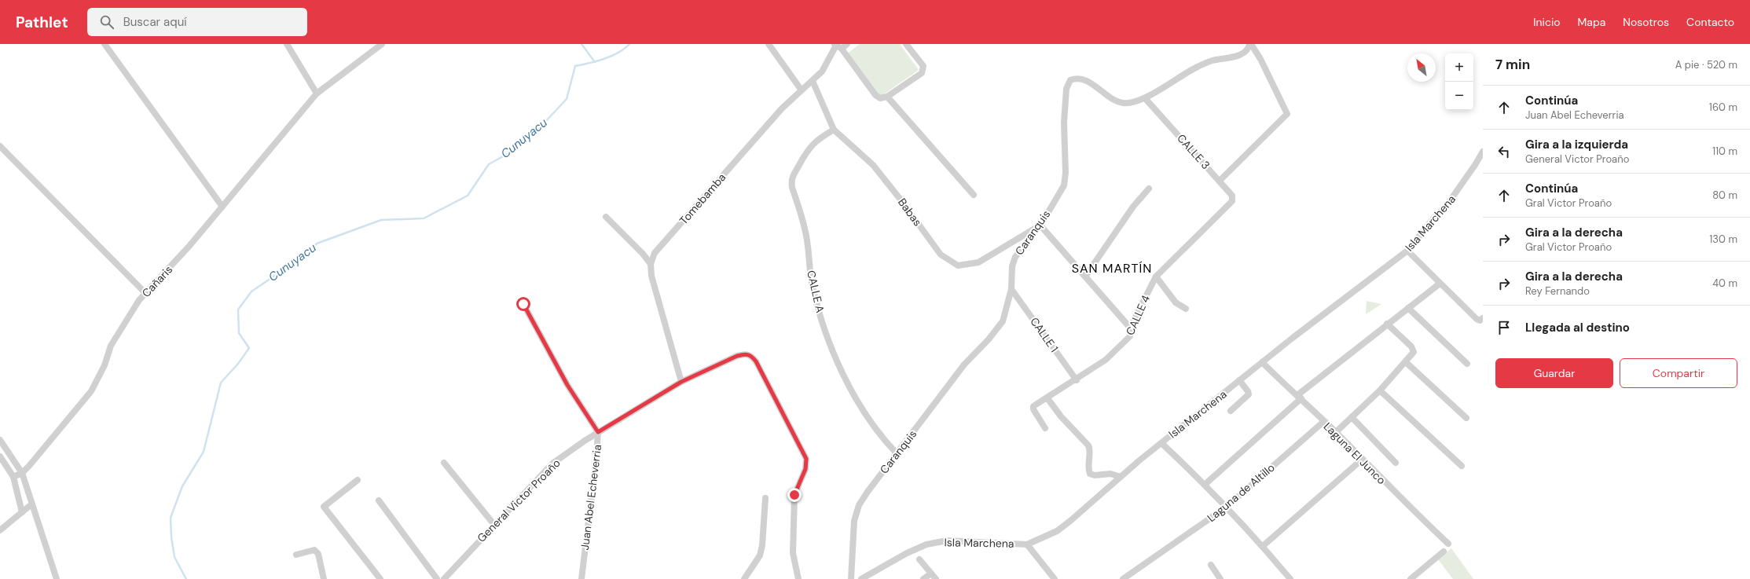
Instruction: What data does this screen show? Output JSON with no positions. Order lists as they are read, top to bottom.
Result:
{
  "streets": {
    "street": [
      "CALLE 3",
      "Tomebamba",
      "Babas",
      "Isla Marchena",
      "Caranquis",
      "Cañaris",
      "CALLE A",
      "CALLE 4",
      "CALLE 1",
      "Laguna El Junco",
      "Laguna de Altillo",
      "Juan Abel Echeverria",
      "General Victor Proaño"
    ]
  },
  "crossings": [
    ["CALLE 3", "Caranquis"],
    ["CALLE 3", "CALLE 4"],
    ["Tomebamba", "Babas"],
    ["Babas", "Caranquis"],
    ["Babas", "CALLE A"],
    ["Isla Marchena", "Laguna El Junco"],
    ["Caranquis", "CALLE A"],
    ["Caranquis", "CALLE 1"],
    ["CALLE 4", "CALLE 1"],
    ["Laguna El Junco", "Laguna de Altillo"],
    ["Juan Abel Echeverria", "General Victor Proaño"]
  ],
  "districts": ["SAN MARTÍN"],
  "water": ["Cunuyacu"],
  "north": "top left",
  "page": {
    "header": "Pathlet",
    "search": "Buscar aquí",
    "nav": [
      "Inicio",
      "Mapa",
      "Nosotros",
      "Contacto"
    ],
    "heading": ["7 min", "A pie · 520 m"],
    "map_buttons": ["+", "−"],
    "list": [
      ["Continúa", "Juan Abel Echeverria", "160 m"],
      ["Gira a la izquierda", "General Victor Proaño", "110 m"],
      ["Continúa", "Gral Victor Proaño", "80 m"],
      ["Gira a la derecha", "Gral Victor Proaño", "130 m"],
      ["Gira a la derecha", "Rey Fernando", "40 m"],
      "Llegada al destino"
    ],
    "buttons": ["Guardar", "Compartir"]
  }
}
